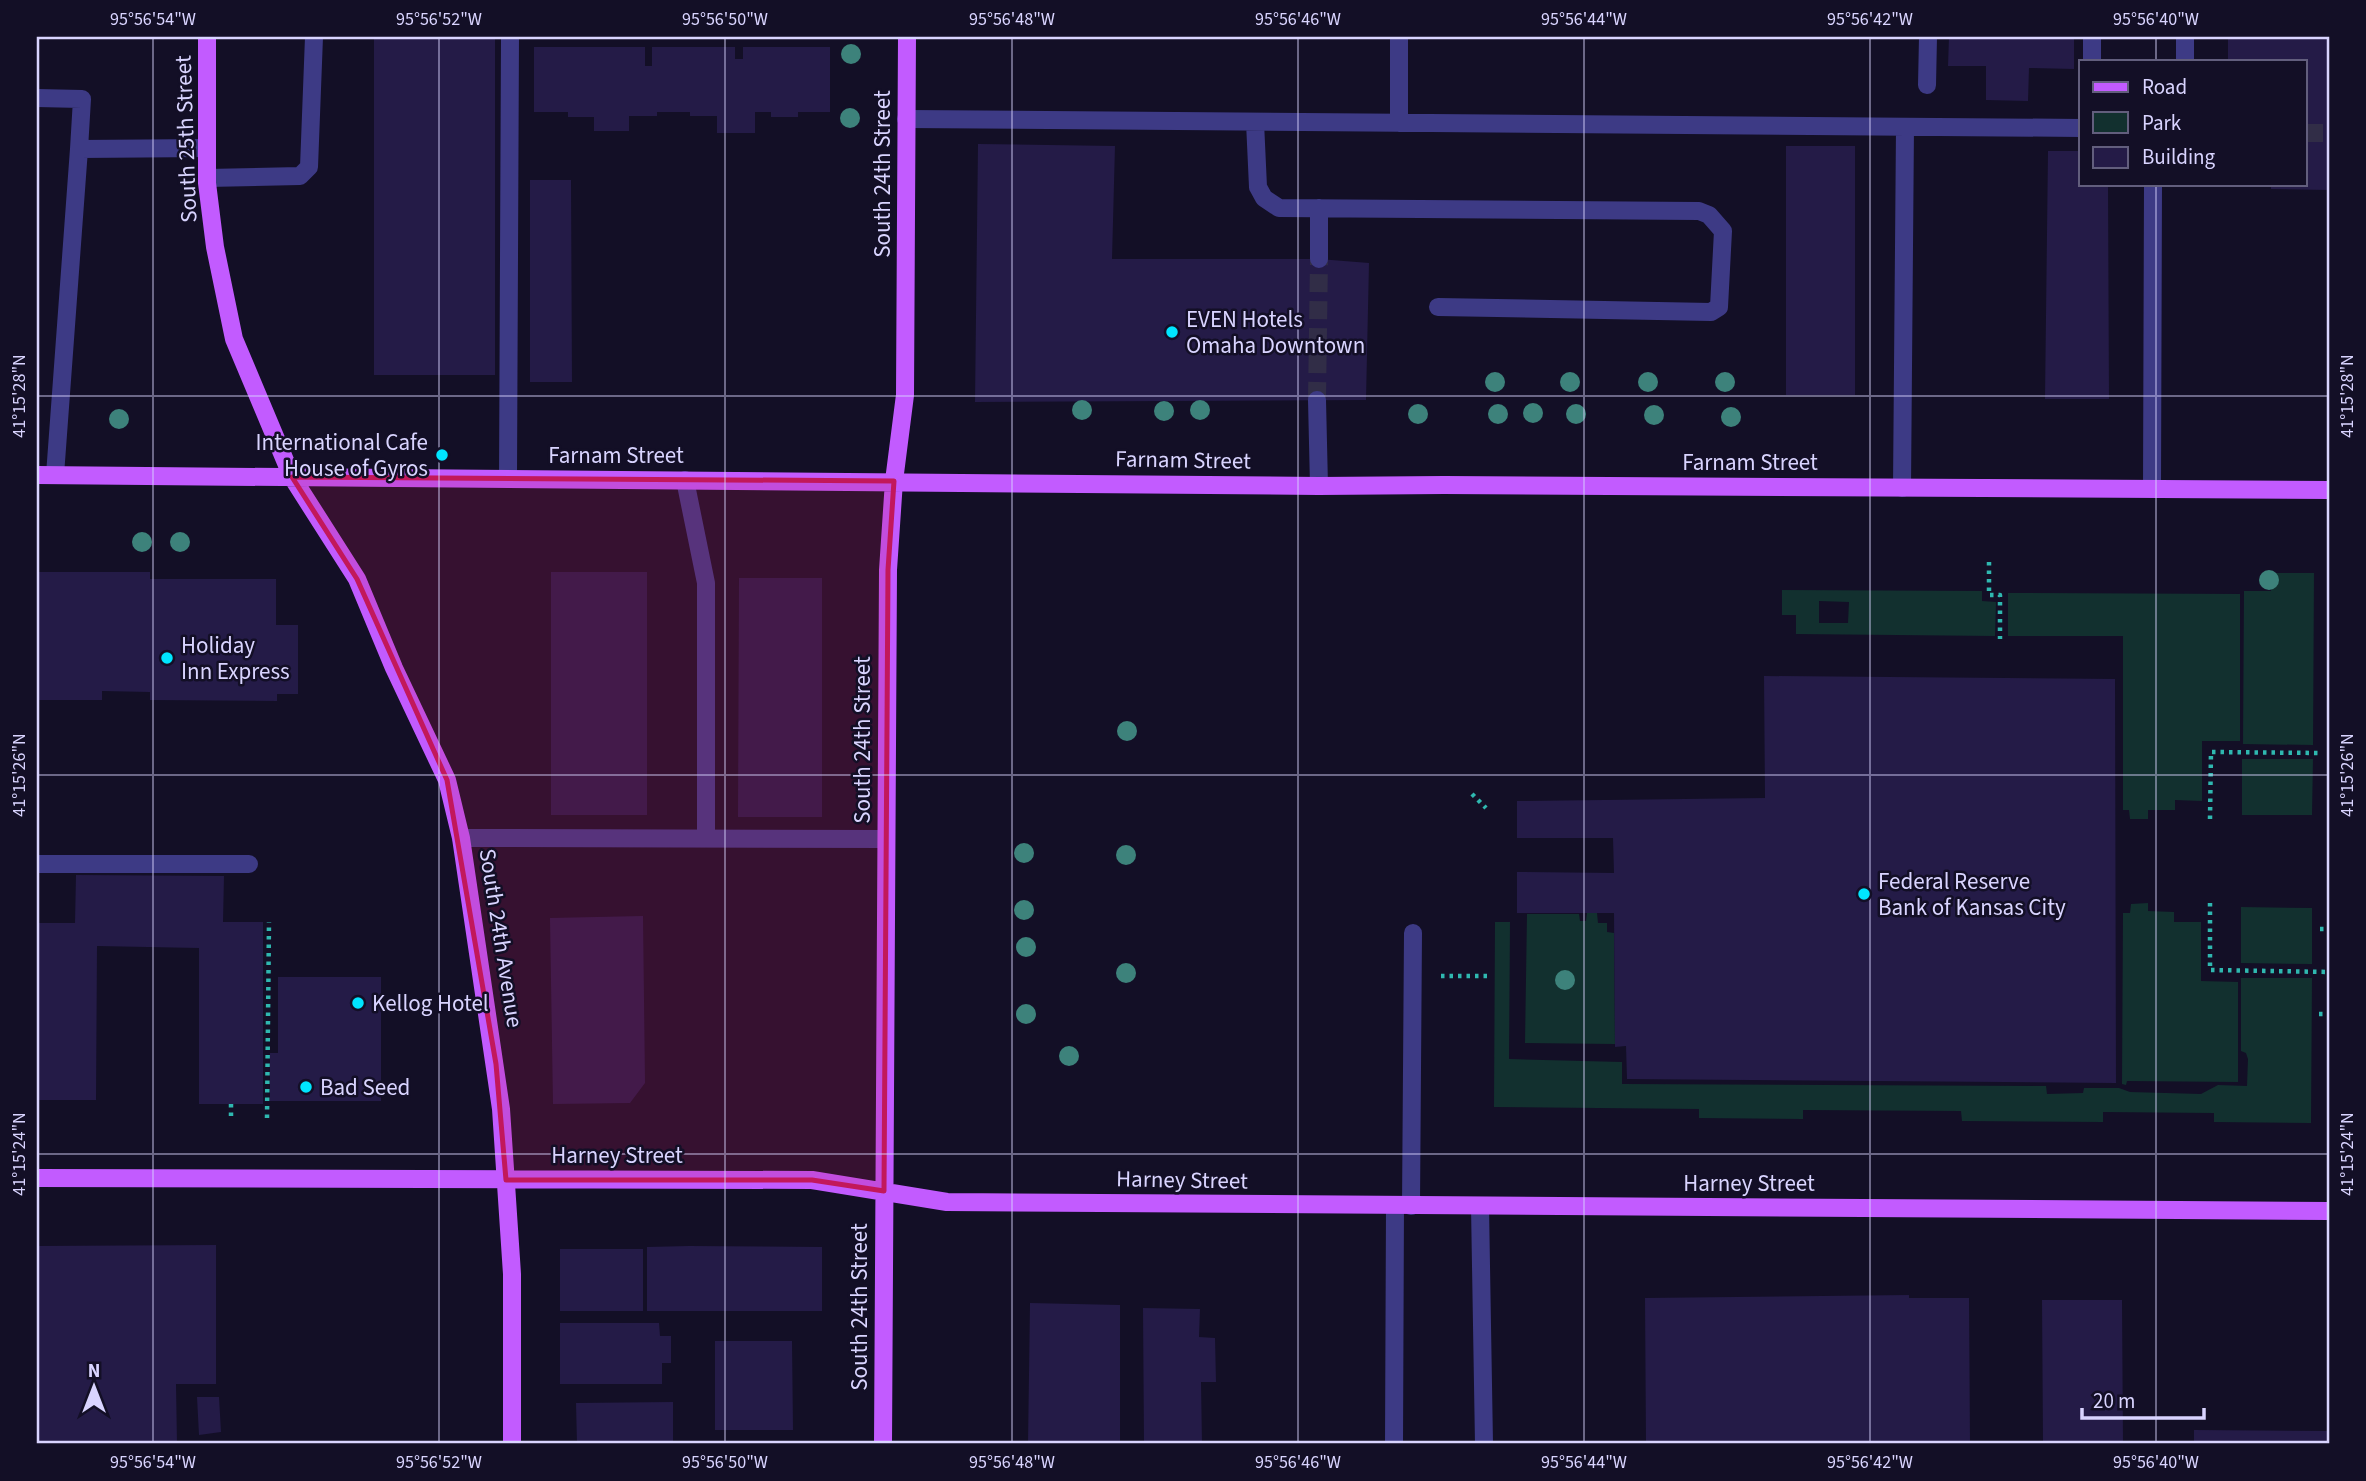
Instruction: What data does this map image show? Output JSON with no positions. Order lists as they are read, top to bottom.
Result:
{
  "streets": {
    "main road": [
      "South 25th Street",
      "South 24th Street",
      "Farnam Street",
      "South 24th Avenue",
      "Harney Street"
    ]
  },
  "crossings": [
    ["South 25th Street", "Farnam Street"],
    ["South 25th Street", "South 24th Avenue"],
    ["South 24th Street", "Farnam Street"],
    ["South 24th Street", "Harney Street"],
    ["Farnam Street", "South 24th Avenue"],
    ["South 24th Avenue", "Harney Street"]
  ],
  "places": [
    "EVEN Hotels Omaha Downtown",
    "International Cafe House of Gyros",
    "Holiday Inn Express",
    "Federal Reserve Bank of Kansas City",
    "Kellog Hotel",
    "Bad Seed"
  ],
  "legend": ["Road", "Park", "Building"],
  "scale_bar": "20 m",
  "north": "top",
  "coordinates": [
    "95°56'54\"W",
    "95°56'52\"W",
    "95°56'50\"W",
    "95°56'48\"W",
    "95°56'46\"W",
    "95°56'44\"W",
    "95°56'42\"W",
    "95°56'40\"W",
    "41°15'28\"N",
    "41°15'26\"N",
    "41°15'24\"N"
  ]
}
